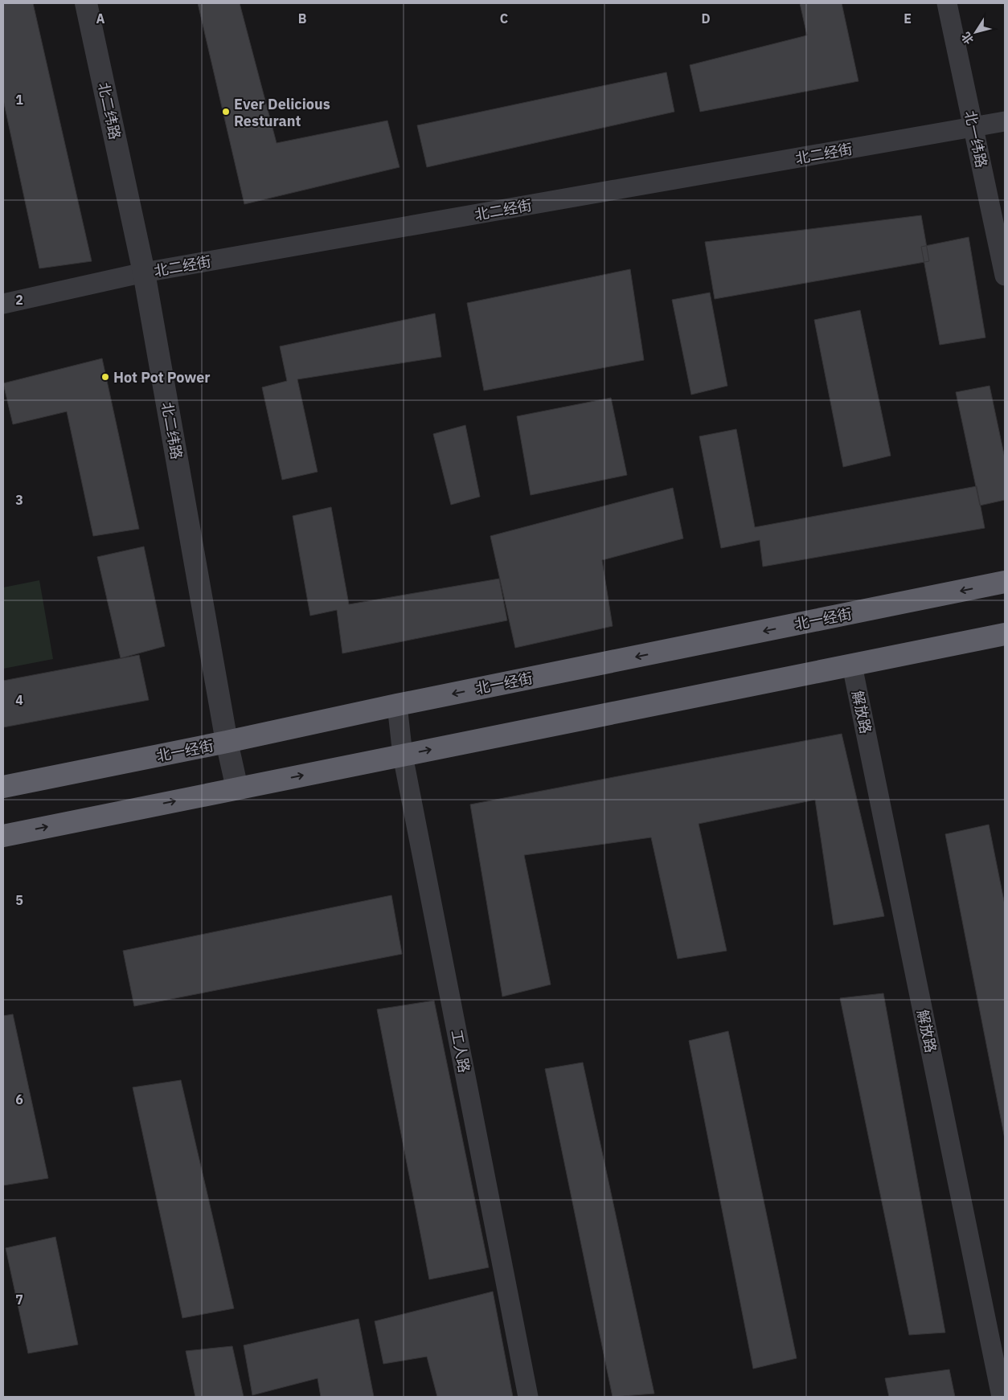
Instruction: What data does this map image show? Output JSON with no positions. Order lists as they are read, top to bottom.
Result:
{
  "streets": {
    "highway": ["北一经街"],
    "street": [
      "北二纬路",
      "北一纬路",
      "北二经街",
      "解放路",
      "工人路"
    ]
  },
  "crossings": [
    ["北二纬路", "北二经街"],
    ["北二纬路", "北一经街"],
    ["北一纬路", "北二经街"],
    ["北一经街", "工人路"]
  ],
  "places": ["Ever Delicious Resturant", "Hot Pot Power"],
  "north": "bottom left",
  "grid": {
    "columns": [
      "A",
      "B",
      "C",
      "D",
      "E"
    ],
    "rows": [
      "1",
      "2",
      "3",
      "4",
      "5",
      "6",
      "7"
    ]
  }
}
